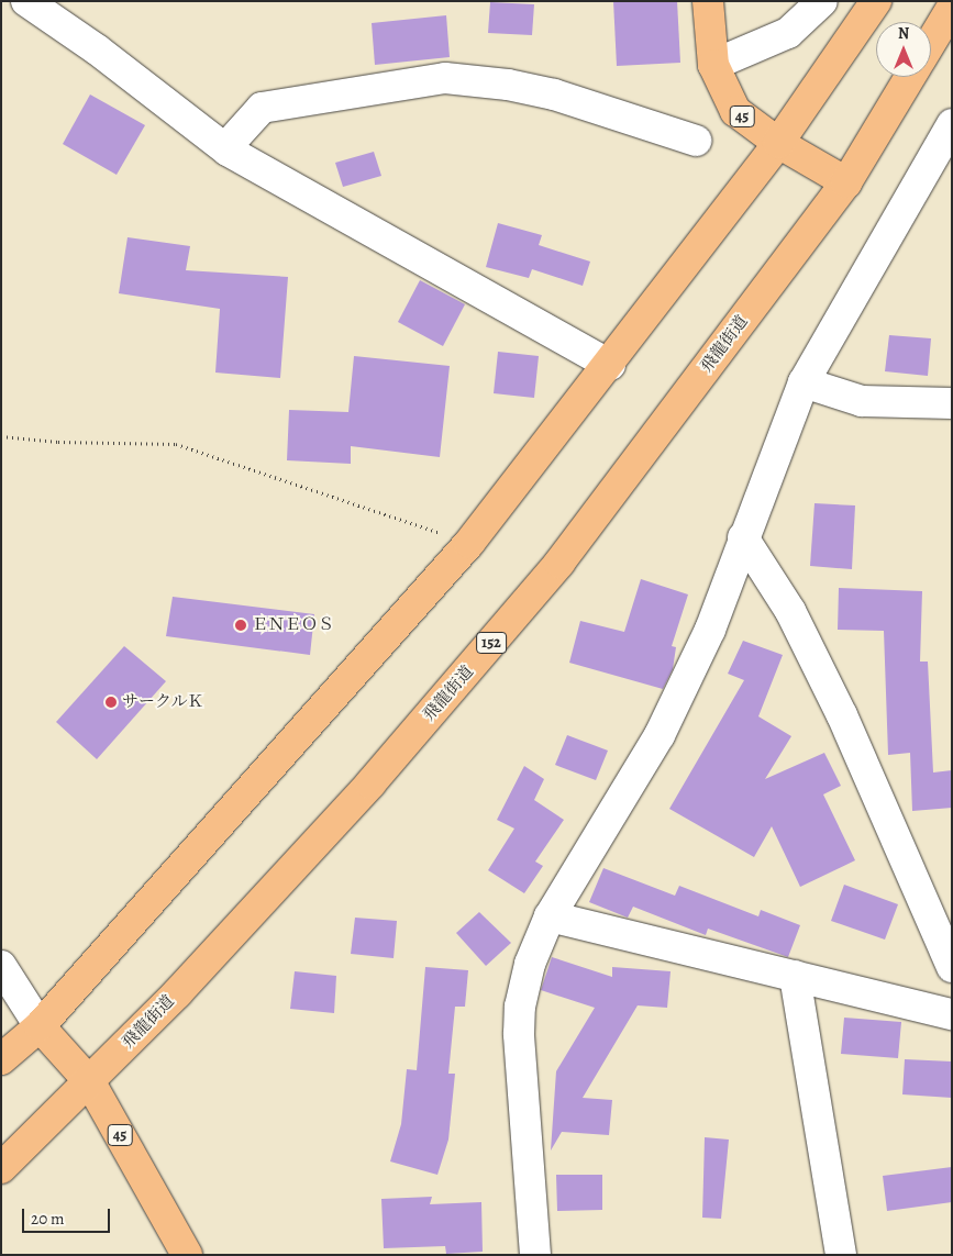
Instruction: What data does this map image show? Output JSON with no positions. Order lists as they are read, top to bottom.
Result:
{
  "streets": {
    "main road": ["45", "飛龍街道", "152"]
  },
  "crossings": [
    ["45", "飛龍街道"]
  ],
  "places": ["ＥＮＥＯＳ", "サークルＫ"],
  "scale_bar": "20 m",
  "north": "top"
}
